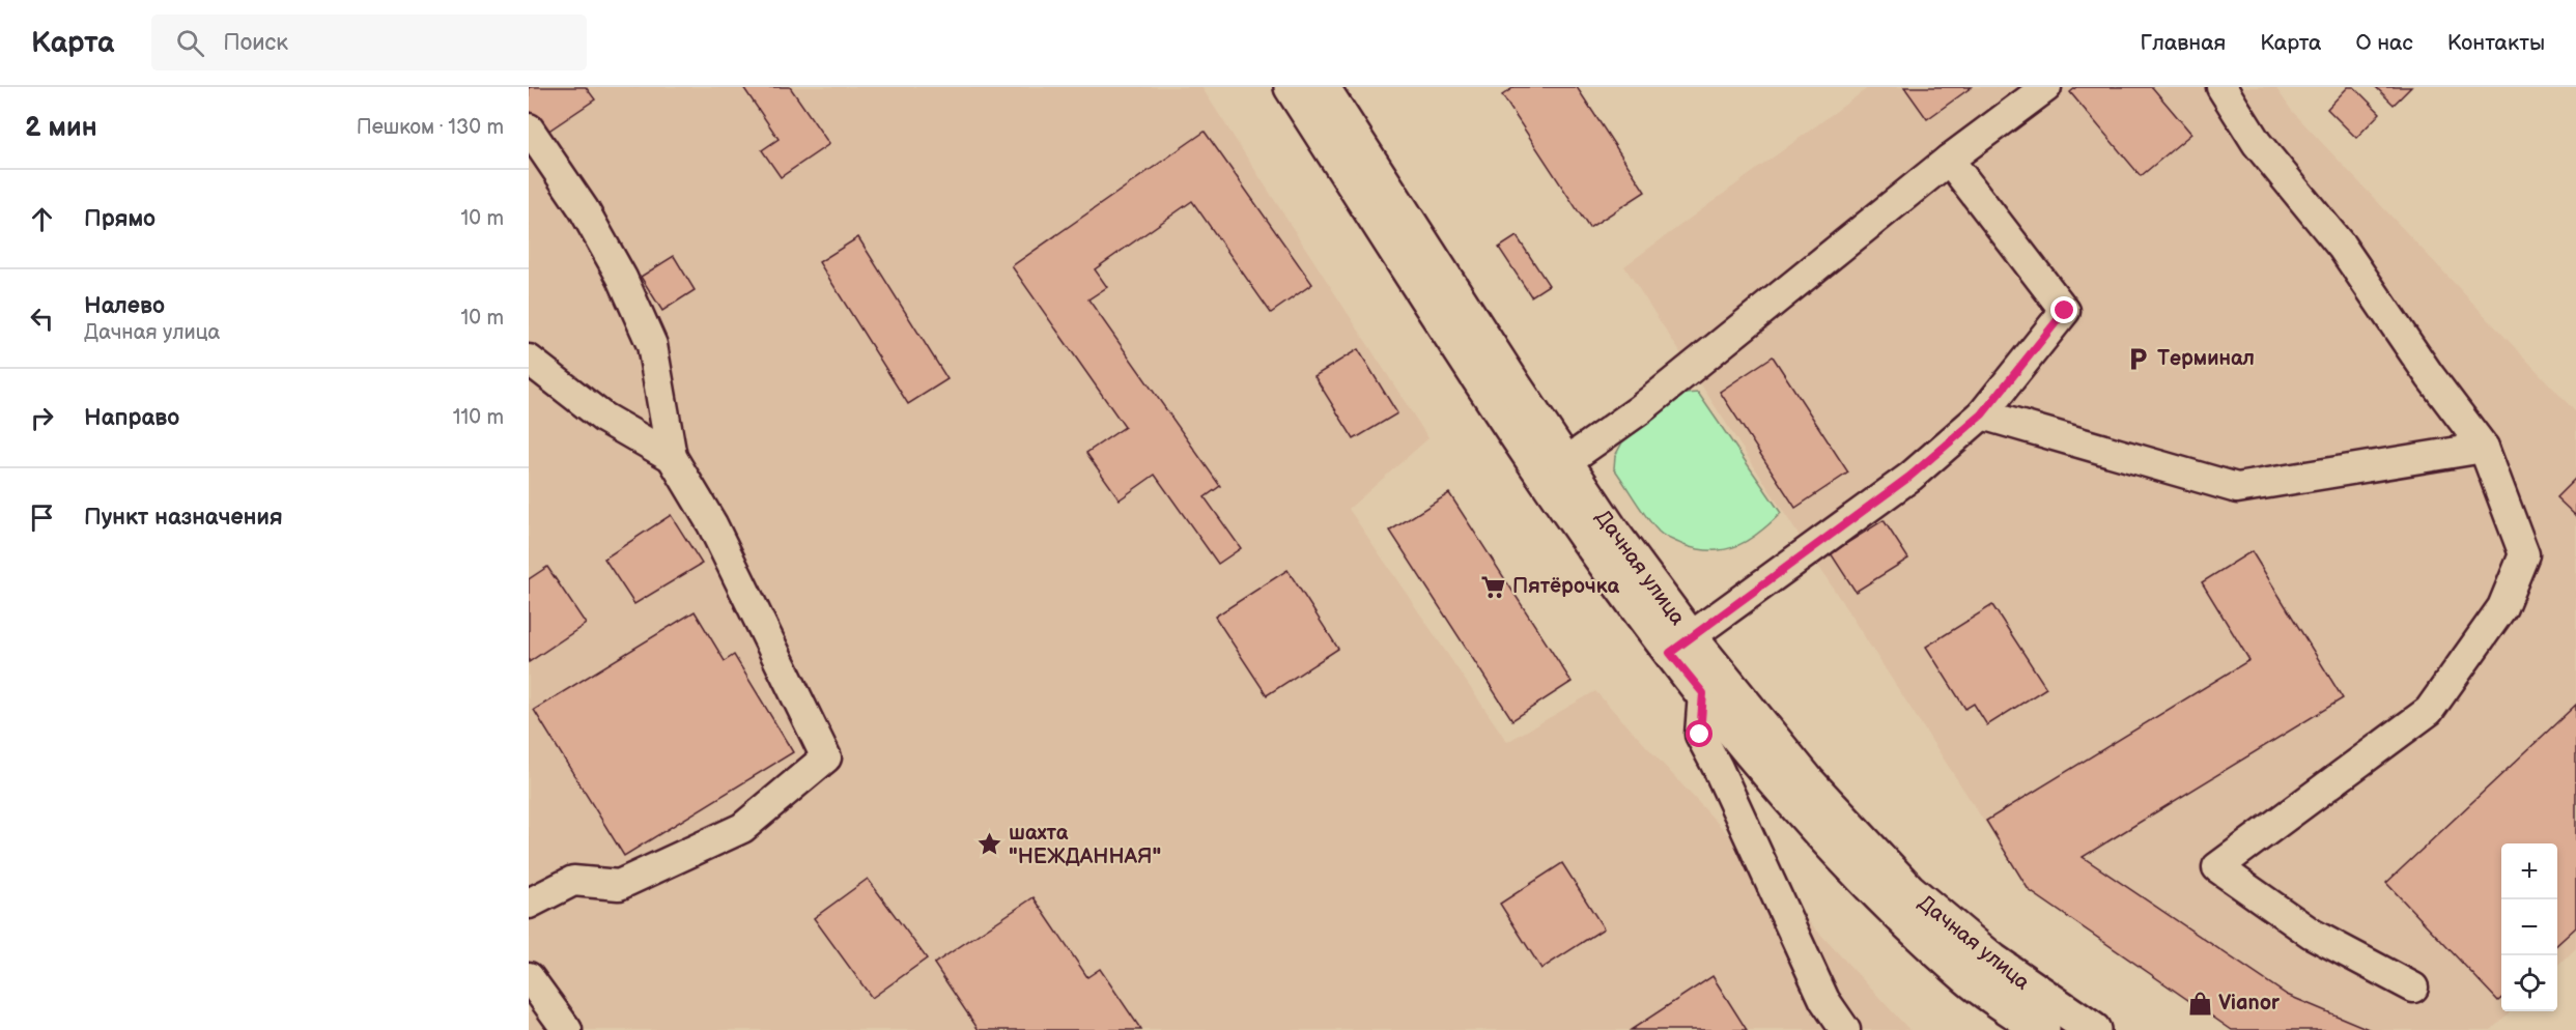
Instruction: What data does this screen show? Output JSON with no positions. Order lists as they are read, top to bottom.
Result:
{
  "streets": {
    "main road": ["Дачная улица"]
  },
  "places": {
    "parking": ["Терминал"],
    "supermarket": ["Пятёрочка"],
    "place": ["шахта \"НЕЖДАННАЯ\""],
    "shop": ["Vianor"]
  },
  "page": {
    "header": "Карта",
    "search": "Поиск",
    "nav": [
      "Главная",
      "Карта",
      "О нас",
      "Контакты"
    ],
    "heading": ["2 мин", "Пешком · 130 m"],
    "list": [
      ["Прямо", "10 m"],
      ["Налево", "Дачная улица", "10 m"],
      ["Направо", "110 m"],
      "Пункт назначения"
    ],
    "map_buttons": ["+", "−"]
  }
}
